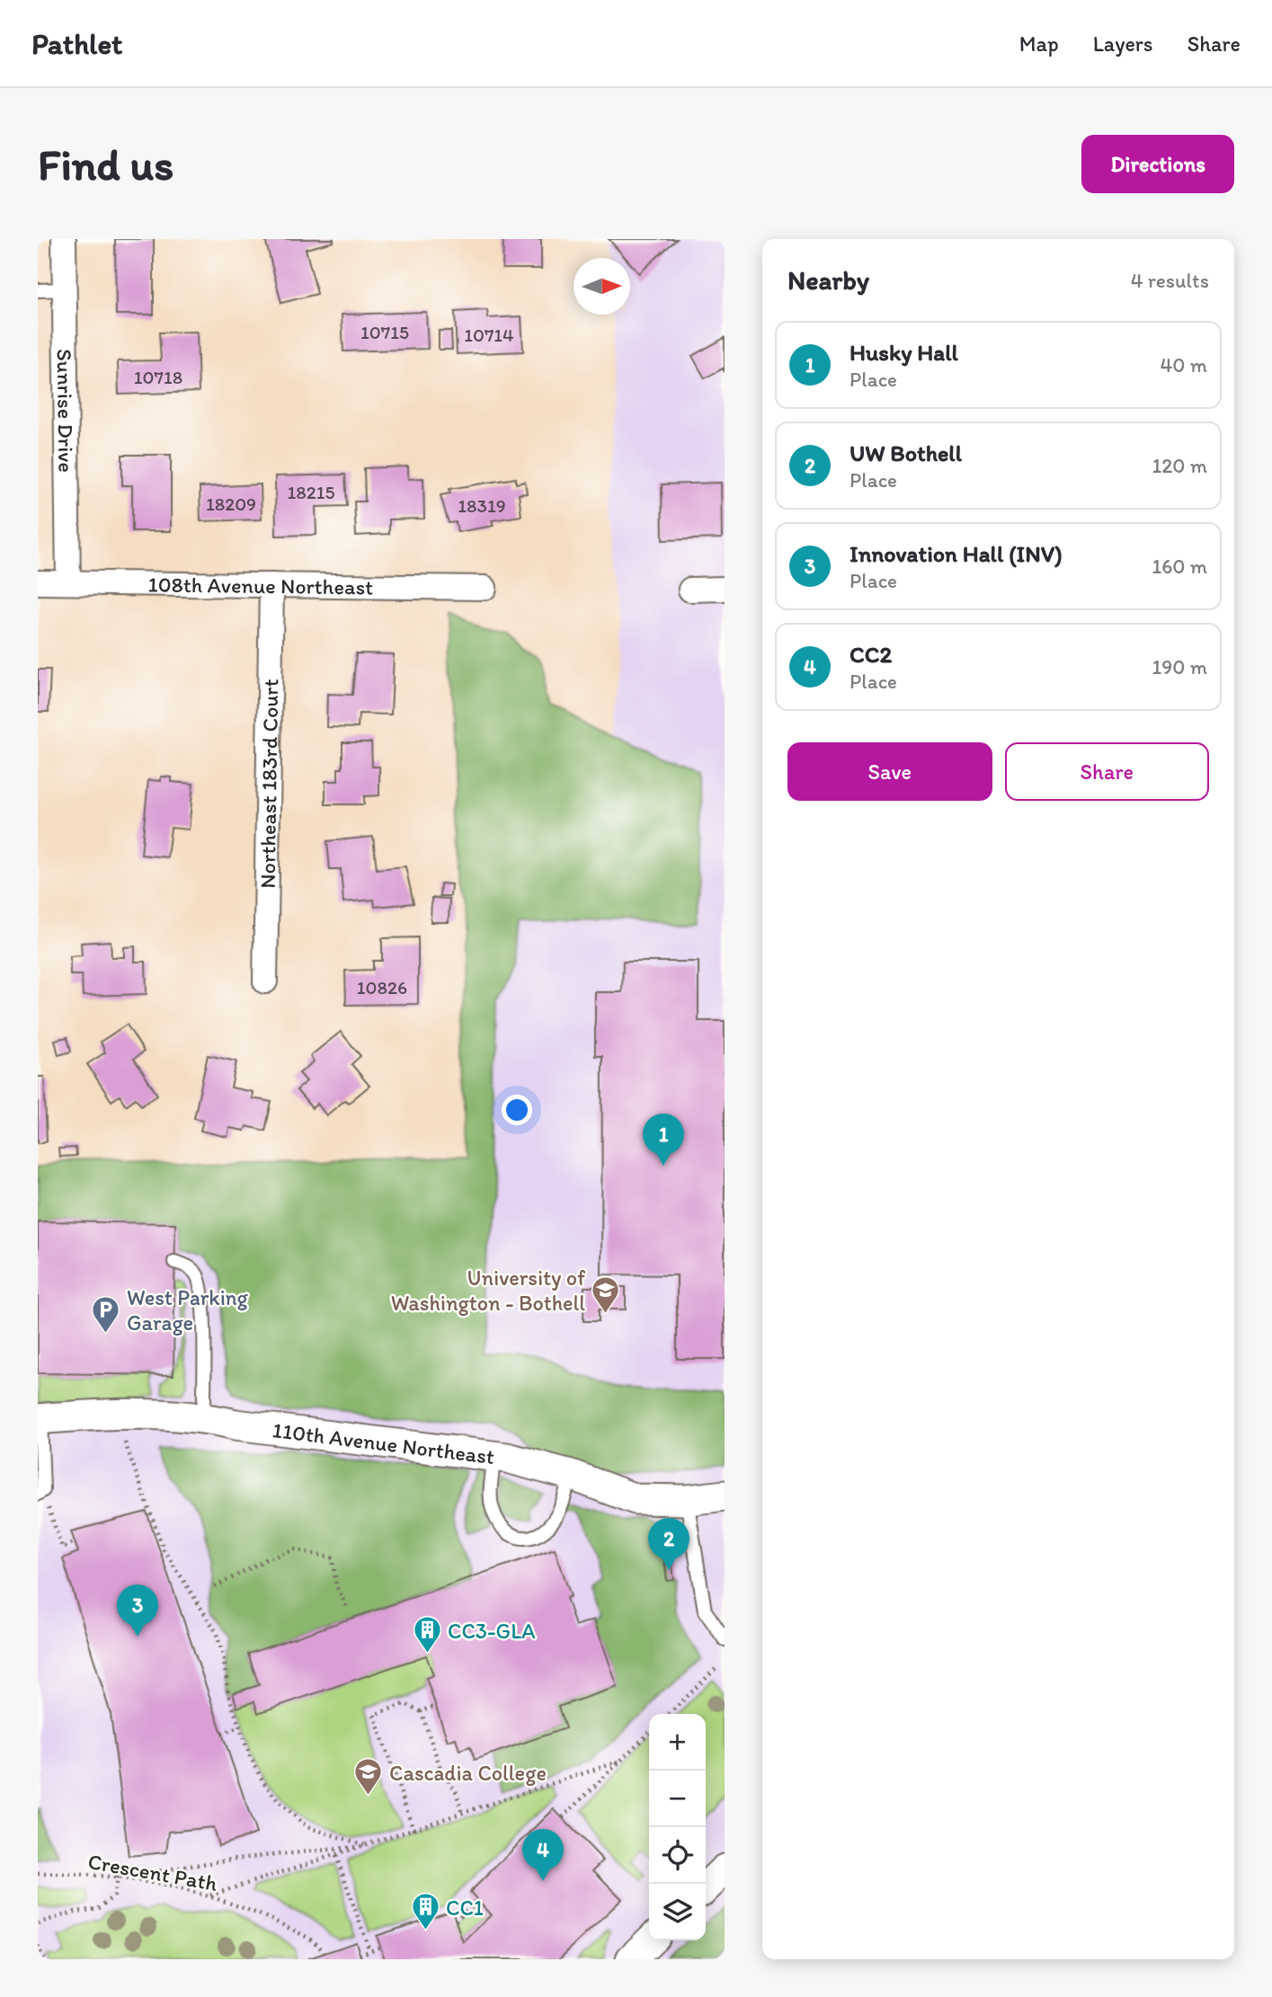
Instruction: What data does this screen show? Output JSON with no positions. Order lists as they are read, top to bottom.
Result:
{
  "streets": {
    "street": [
      "Sunrise Drive",
      "108th Avenue Northeast",
      "Northeast 183rd Court",
      "110th Avenue Northeast"
    ],
    "path": ["Crescent Path"]
  },
  "crossings": [
    ["Sunrise Drive", "108th Avenue Northeast"],
    ["108th Avenue Northeast", "Northeast 183rd Court"]
  ],
  "places": {
    "school or university": ["University of Washington - Bothell", "Cascadia College"],
    "parking": ["West Parking Garage"],
    "building": ["CC3-GLA", "CC1"]
  },
  "house_numbers": [
    "10715",
    "10714",
    "10718",
    "18215",
    "18209",
    "18319",
    "10826"
  ],
  "north": "right",
  "page": {
    "header": "Pathlet",
    "nav": ["Map", "Layers", "Share"],
    "buttons": [
      "Directions",
      ["Save", "Share"]
    ],
    "title": "Find us",
    "heading": ["Nearby", "4 results"],
    "list": [
      {
        "mark": "1",
        "name": "Husky Hall",
        "note": "Place",
        "value": "40 m"
      },
      {
        "mark": "2",
        "name": "UW Bothell",
        "note": "Place",
        "value": "120 m"
      },
      {
        "mark": "3",
        "name": "Innovation Hall (INV)",
        "note": "Place",
        "value": "160 m"
      },
      {
        "mark": "4",
        "name": "CC2",
        "note": "Place",
        "value": "190 m"
      }
    ],
    "pins": [
      "1",
      "2",
      "3",
      "4"
    ],
    "map_buttons": ["+", "−"]
  }
}
